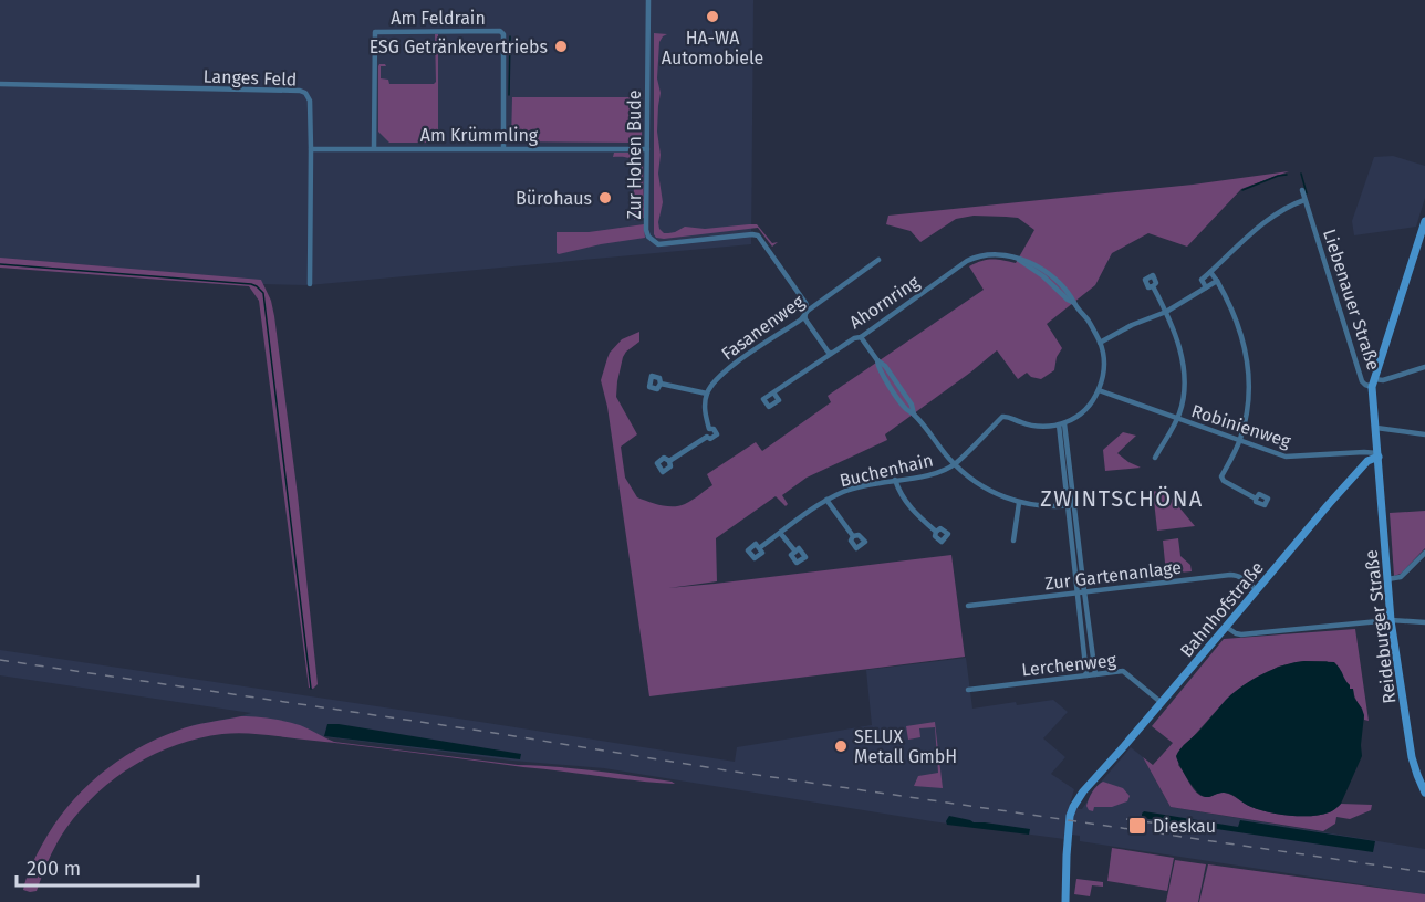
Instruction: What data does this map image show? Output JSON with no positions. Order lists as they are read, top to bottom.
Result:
{
  "streets": {
    "main road": ["Liebenauer Straße", "Bahnhofstraße", "Reideburger Straße"],
    "street": [
      "Am Feldrain",
      "Langes Feld",
      "Am Krümmling",
      "Zur Hohen Bude",
      "Ahornring",
      "Fasanenweg",
      "Robinienweg",
      "Buchenhain",
      "Zur Gartenanlage",
      "Lerchenweg"
    ]
  },
  "crossings": [
    ["Am Feldrain", "Am Krümmling"],
    ["Langes Feld", "Am Krümmling"],
    ["Am Krümmling", "Zur Hohen Bude"],
    ["Zur Hohen Bude", "Fasanenweg"],
    ["Liebenauer Straße", "Robinienweg"],
    ["Liebenauer Straße", "Bahnhofstraße"],
    ["Liebenauer Straße", "Reideburger Straße"],
    ["Ahornring", "Robinienweg"],
    ["Robinienweg", "Bahnhofstraße"],
    ["Robinienweg", "Reideburger Straße"],
    ["Zur Gartenanlage", "Bahnhofstraße"],
    ["Bahnhofstraße", "Reideburger Straße"],
    ["Bahnhofstraße", "Lerchenweg"]
  ],
  "districts": ["ZWINTSCHÖNA"],
  "places": {
    "other": [
      "HA-WA Automobiele",
      "ESG Getränkevertriebs",
      "Bürohaus",
      "SELUX Metall GmbH"
    ],
    "transit": ["Dieskau"]
  },
  "scale_bar": "200 m"
}
